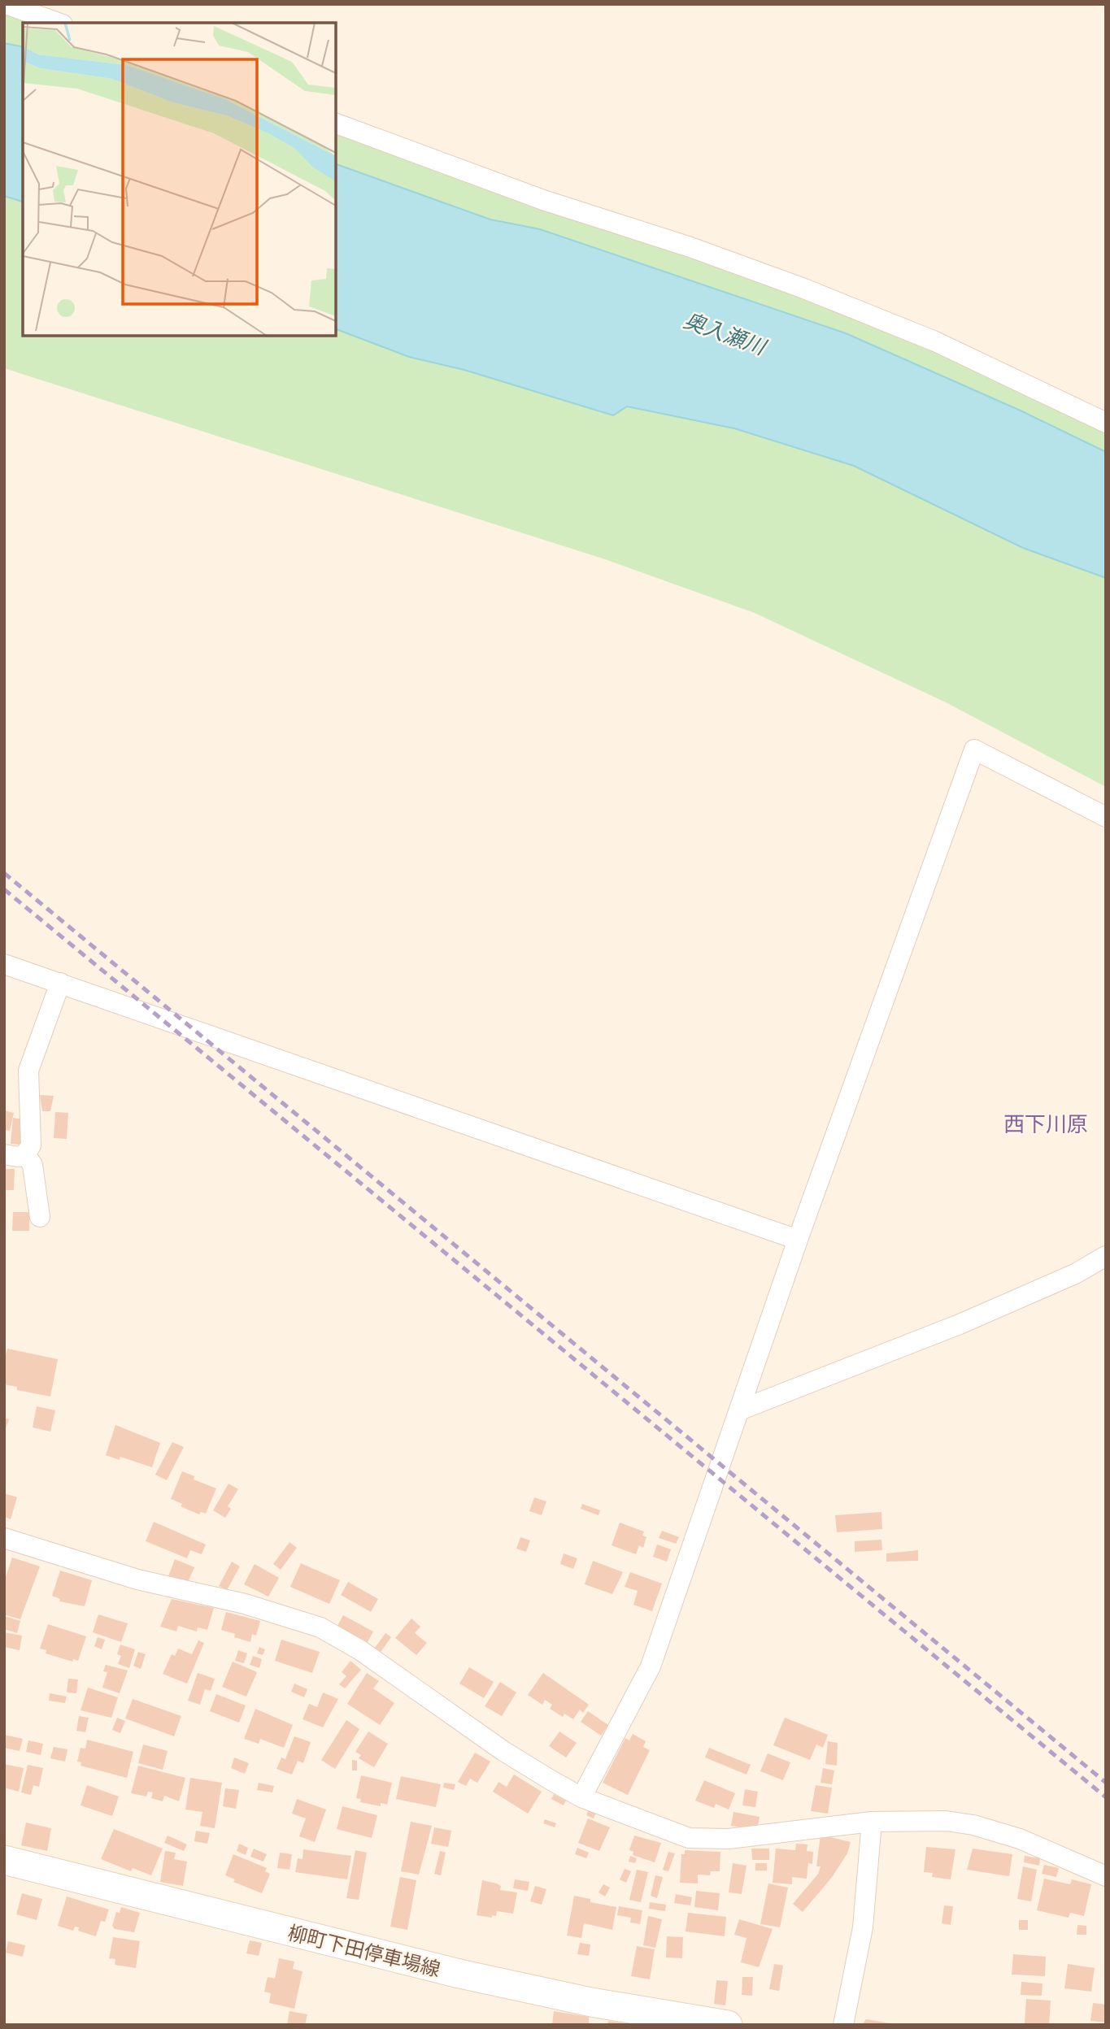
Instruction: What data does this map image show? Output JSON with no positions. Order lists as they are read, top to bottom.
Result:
{
  "streets": {
    "main road": ["柳町下田停車場線"]
  },
  "districts": ["西下川原"],
  "water": ["奥入瀬川"]
}
